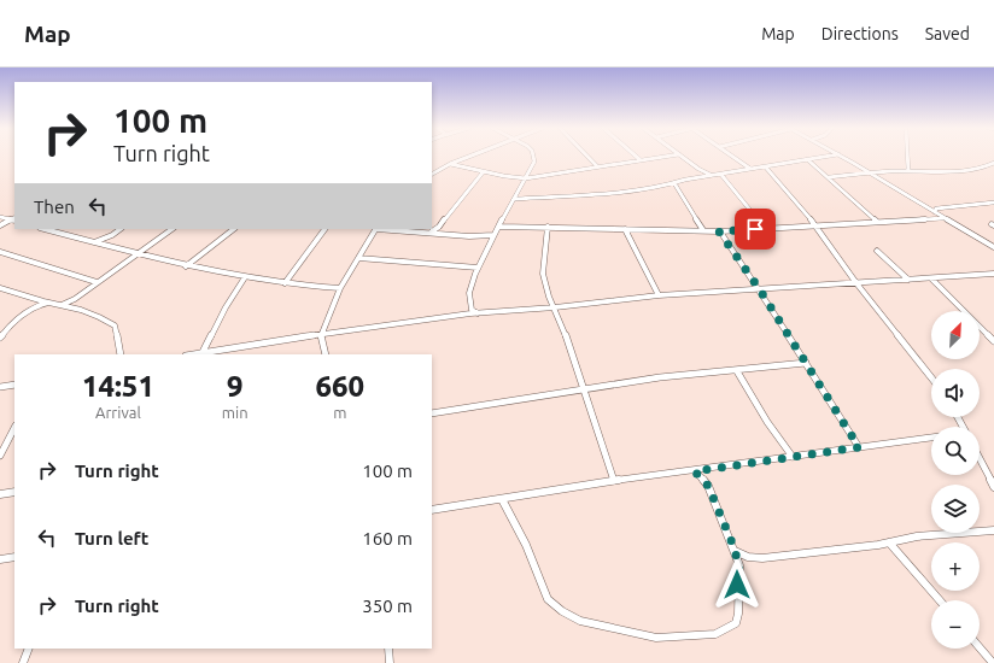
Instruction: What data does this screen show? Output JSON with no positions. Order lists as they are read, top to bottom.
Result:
{
  "north": "top right",
  "page": {
    "header": "Map",
    "nav": ["Map", "Directions", "Saved"],
    "turn": ["100 m", "Turn right"],
    "then": "Then",
    "map_buttons": ["+", "−"],
    "eta": [
      "14:51",
      "Arrival",
      "9",
      "min",
      "660",
      "m"
    ],
    "list": [
      {
        "name": "Turn right",
        "value": "100 m"
      },
      {
        "name": "Turn left",
        "value": "160 m"
      },
      {
        "name": "Turn right",
        "value": "350 m"
      }
    ]
  }
}
